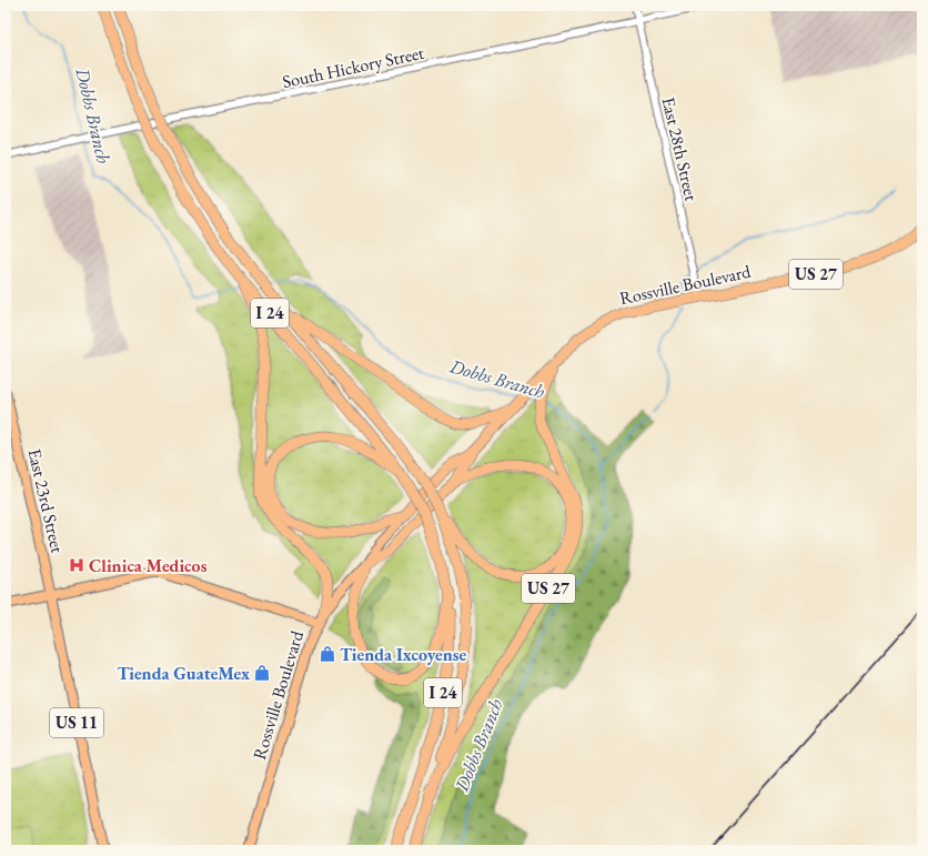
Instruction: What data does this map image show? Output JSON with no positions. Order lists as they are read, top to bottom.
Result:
{
  "streets": {
    "highway": ["US 27", "Rossville Boulevard", "I 24"],
    "main road": ["East 23rd Street", "US 11"],
    "street": ["South Hickory Street", "East 28th Street"]
  },
  "crossings": [
    ["South Hickory Street", "East 28th Street"],
    ["East 28th Street", "Rossville Boulevard"],
    ["US 27", "Rossville Boulevard"],
    ["US 27", "I 24"]
  ],
  "water": ["Dobbs Branch"],
  "places": {
    "hospital": ["Clinica Medicos"],
    "shop": ["Tienda Ixcoyense", "Tienda GuateMex"]
  }
}
